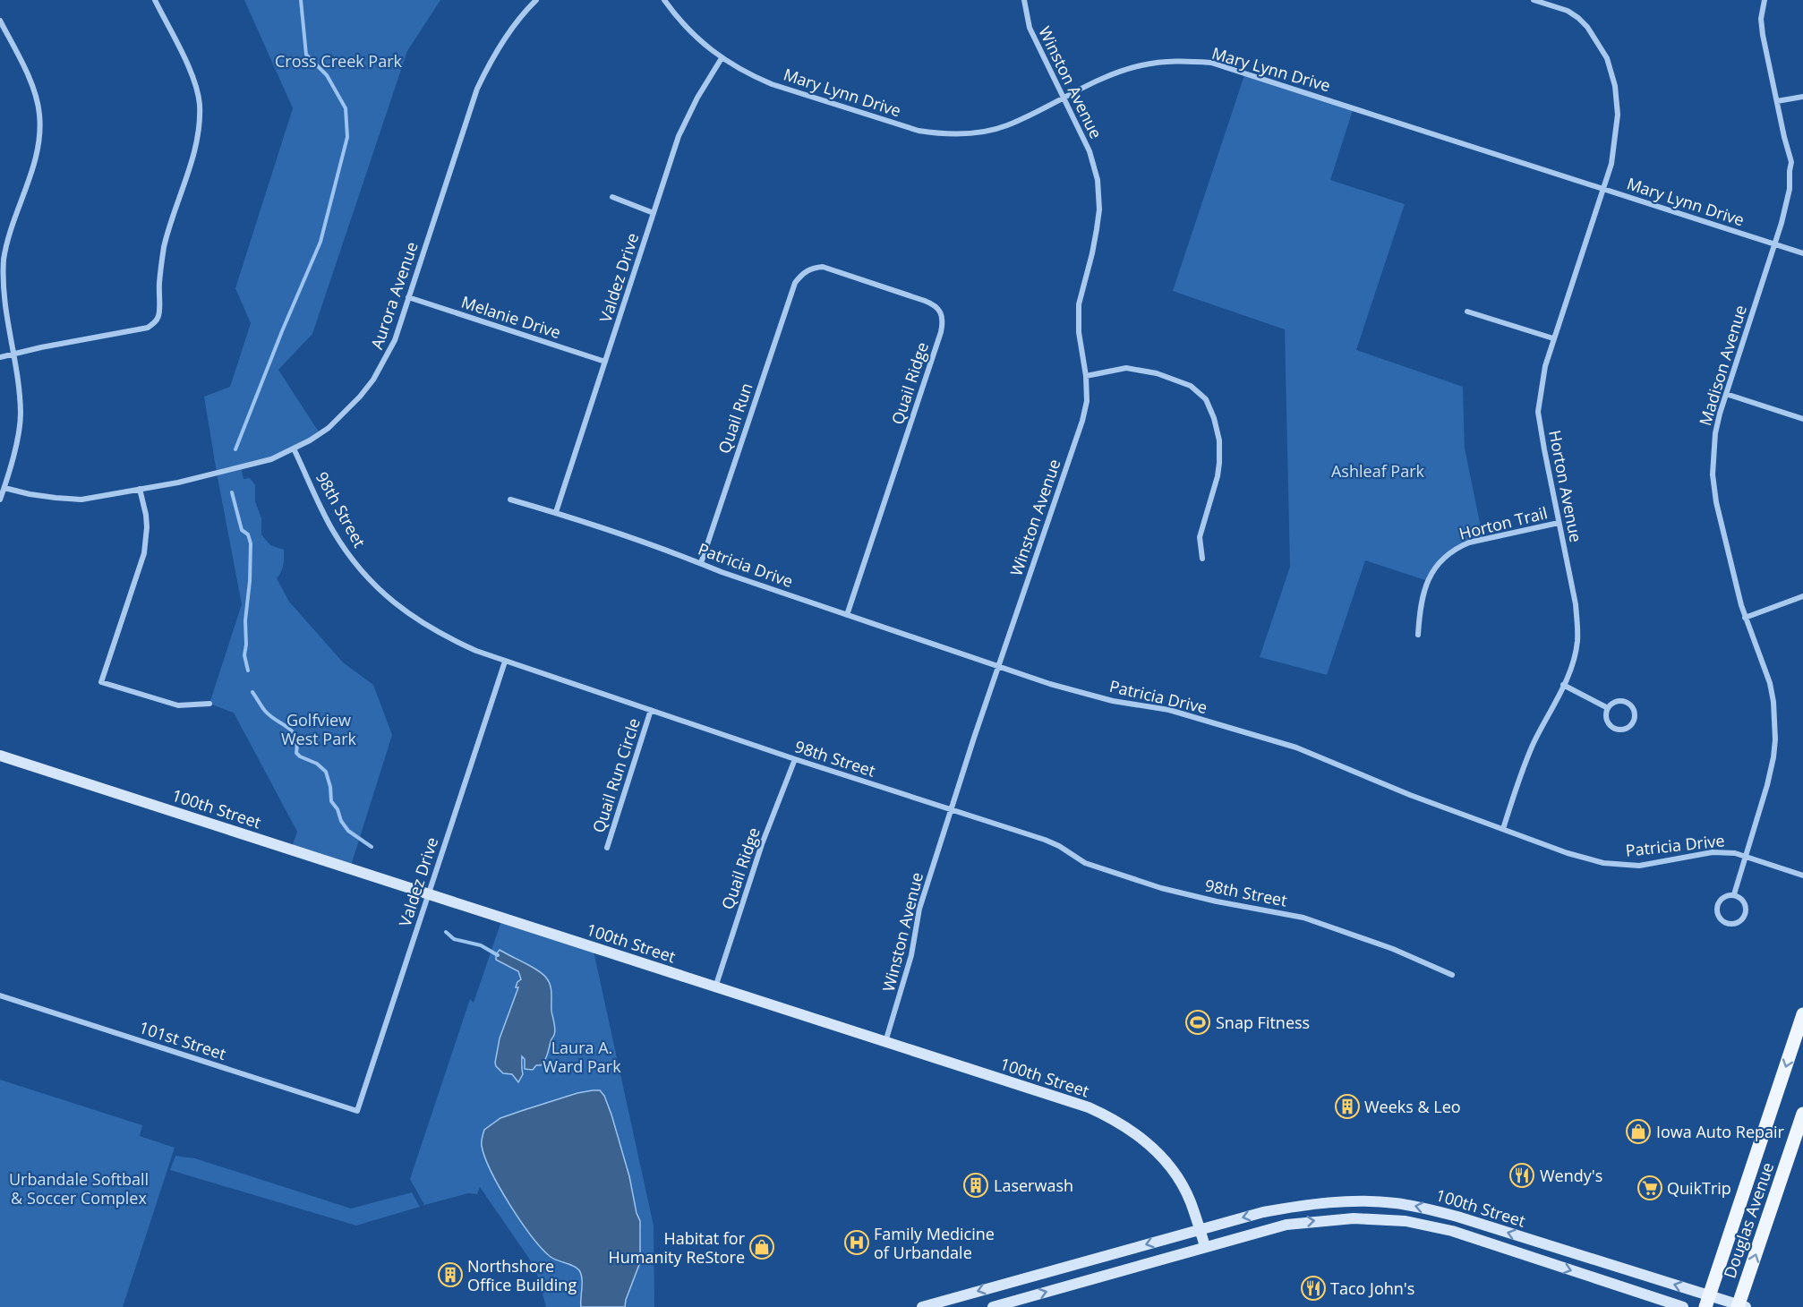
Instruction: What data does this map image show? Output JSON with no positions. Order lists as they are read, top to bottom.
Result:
{
  "streets": {
    "main road": ["100th Street", "Douglas Avenue"],
    "street": [
      "Mary Lynn Drive",
      "Winston Avenue",
      "Valdez Drive",
      "Aurora Avenue",
      "Melanie Drive",
      "Madison Avenue",
      "Quail Ridge",
      "Quail Run",
      "Horton Avenue",
      "98th Street",
      "Horton Trail",
      "Patricia Drive",
      "Quail Run Circle",
      "101st Street"
    ]
  },
  "crossings": [
    ["Mary Lynn Drive", "Winston Avenue"],
    ["Mary Lynn Drive", "Valdez Drive"],
    ["Mary Lynn Drive", "Madison Avenue"],
    ["Mary Lynn Drive", "Horton Avenue"],
    ["Winston Avenue", "98th Street"],
    ["Winston Avenue", "Patricia Drive"],
    ["Winston Avenue", "100th Street"],
    ["Valdez Drive", "Melanie Drive"],
    ["Valdez Drive", "98th Street"],
    ["Valdez Drive", "Patricia Drive"],
    ["Valdez Drive", "100th Street"],
    ["Valdez Drive", "101st Street"],
    ["Aurora Avenue", "Melanie Drive"],
    ["Aurora Avenue", "98th Street"],
    ["Madison Avenue", "Patricia Drive"],
    ["Quail Ridge", "Quail Run"],
    ["Quail Ridge", "98th Street"],
    ["Quail Ridge", "Patricia Drive"],
    ["Quail Ridge", "100th Street"],
    ["Quail Run", "Patricia Drive"],
    ["Horton Avenue", "Horton Trail"],
    ["Horton Avenue", "Patricia Drive"],
    ["98th Street", "Quail Run Circle"],
    ["100th Street", "Douglas Avenue"]
  ],
  "parks": [
    "Cross Creek Park",
    "Ashleaf Park",
    "Golfview West Park",
    "Laura A. Ward Park",
    "Urbandale Softball & Soccer Complex"
  ],
  "places": {
    "sports": ["Snap Fitness"],
    "building": ["Weeks & Leo", "Laserwash", "Northshore Office Building"],
    "shop": ["Iowa Auto Repair", "Habitat for Humanity ReStore"],
    "restaurant": ["Wendy's", "Taco John's"],
    "supermarket": ["QuikTrip"],
    "hospital": ["Family Medicine of Urbandale"]
  }
}
